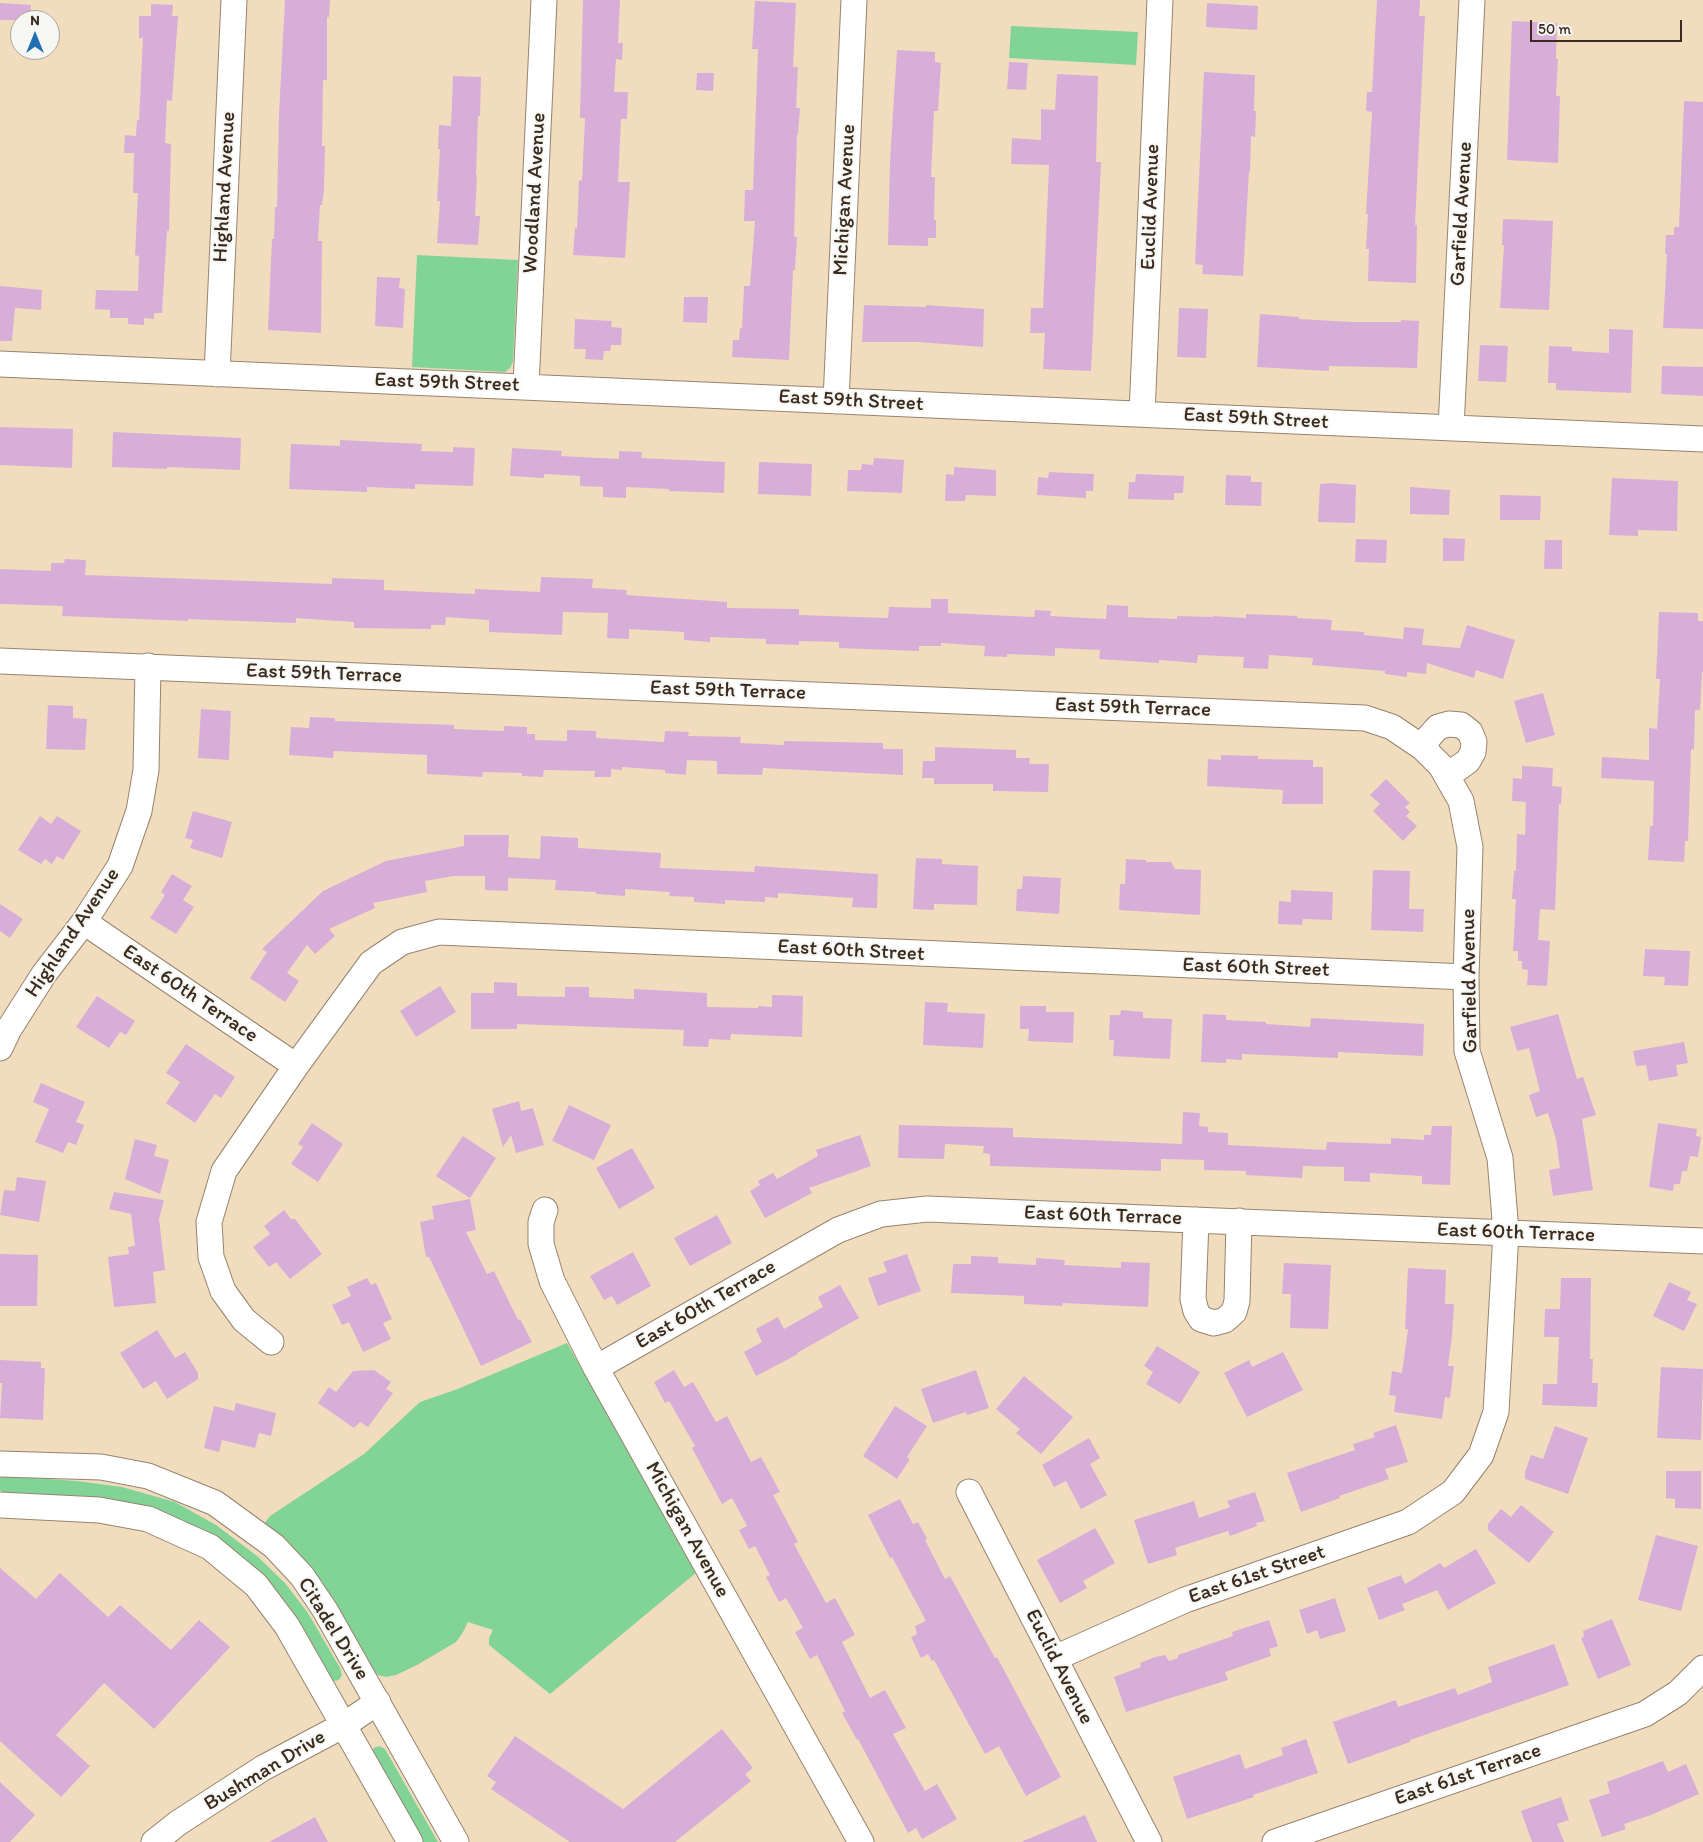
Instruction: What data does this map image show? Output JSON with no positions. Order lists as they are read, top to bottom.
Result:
{
  "streets": {
    "street": [
      "Highland Avenue",
      "Woodland Avenue",
      "Michigan Avenue",
      "Euclid Avenue",
      "Garfield Avenue",
      "East 59th Street",
      "East 59th Terrace",
      "East 60th Street",
      "East 60th Terrace",
      "East 61st Street",
      "Citadel Drive",
      "Bushman Drive",
      "East 61st Terrace"
    ]
  },
  "crossings": [
    ["Highland Avenue", "East 59th Street"],
    ["Highland Avenue", "East 59th Terrace"],
    ["Highland Avenue", "East 60th Terrace"],
    ["Woodland Avenue", "East 59th Street"],
    ["Michigan Avenue", "East 59th Street"],
    ["Michigan Avenue", "East 60th Terrace"],
    ["Euclid Avenue", "East 59th Street"],
    ["Euclid Avenue", "East 61st Street"],
    ["Garfield Avenue", "East 59th Street"],
    ["Garfield Avenue", "East 59th Terrace"],
    ["Garfield Avenue", "East 60th Street"],
    ["Garfield Avenue", "East 60th Terrace"],
    ["Garfield Avenue", "East 61st Street"],
    ["East 60th Street", "East 60th Terrace"],
    ["Citadel Drive", "Bushman Drive"]
  ],
  "scale_bar": "50 m",
  "north": "top"
}
